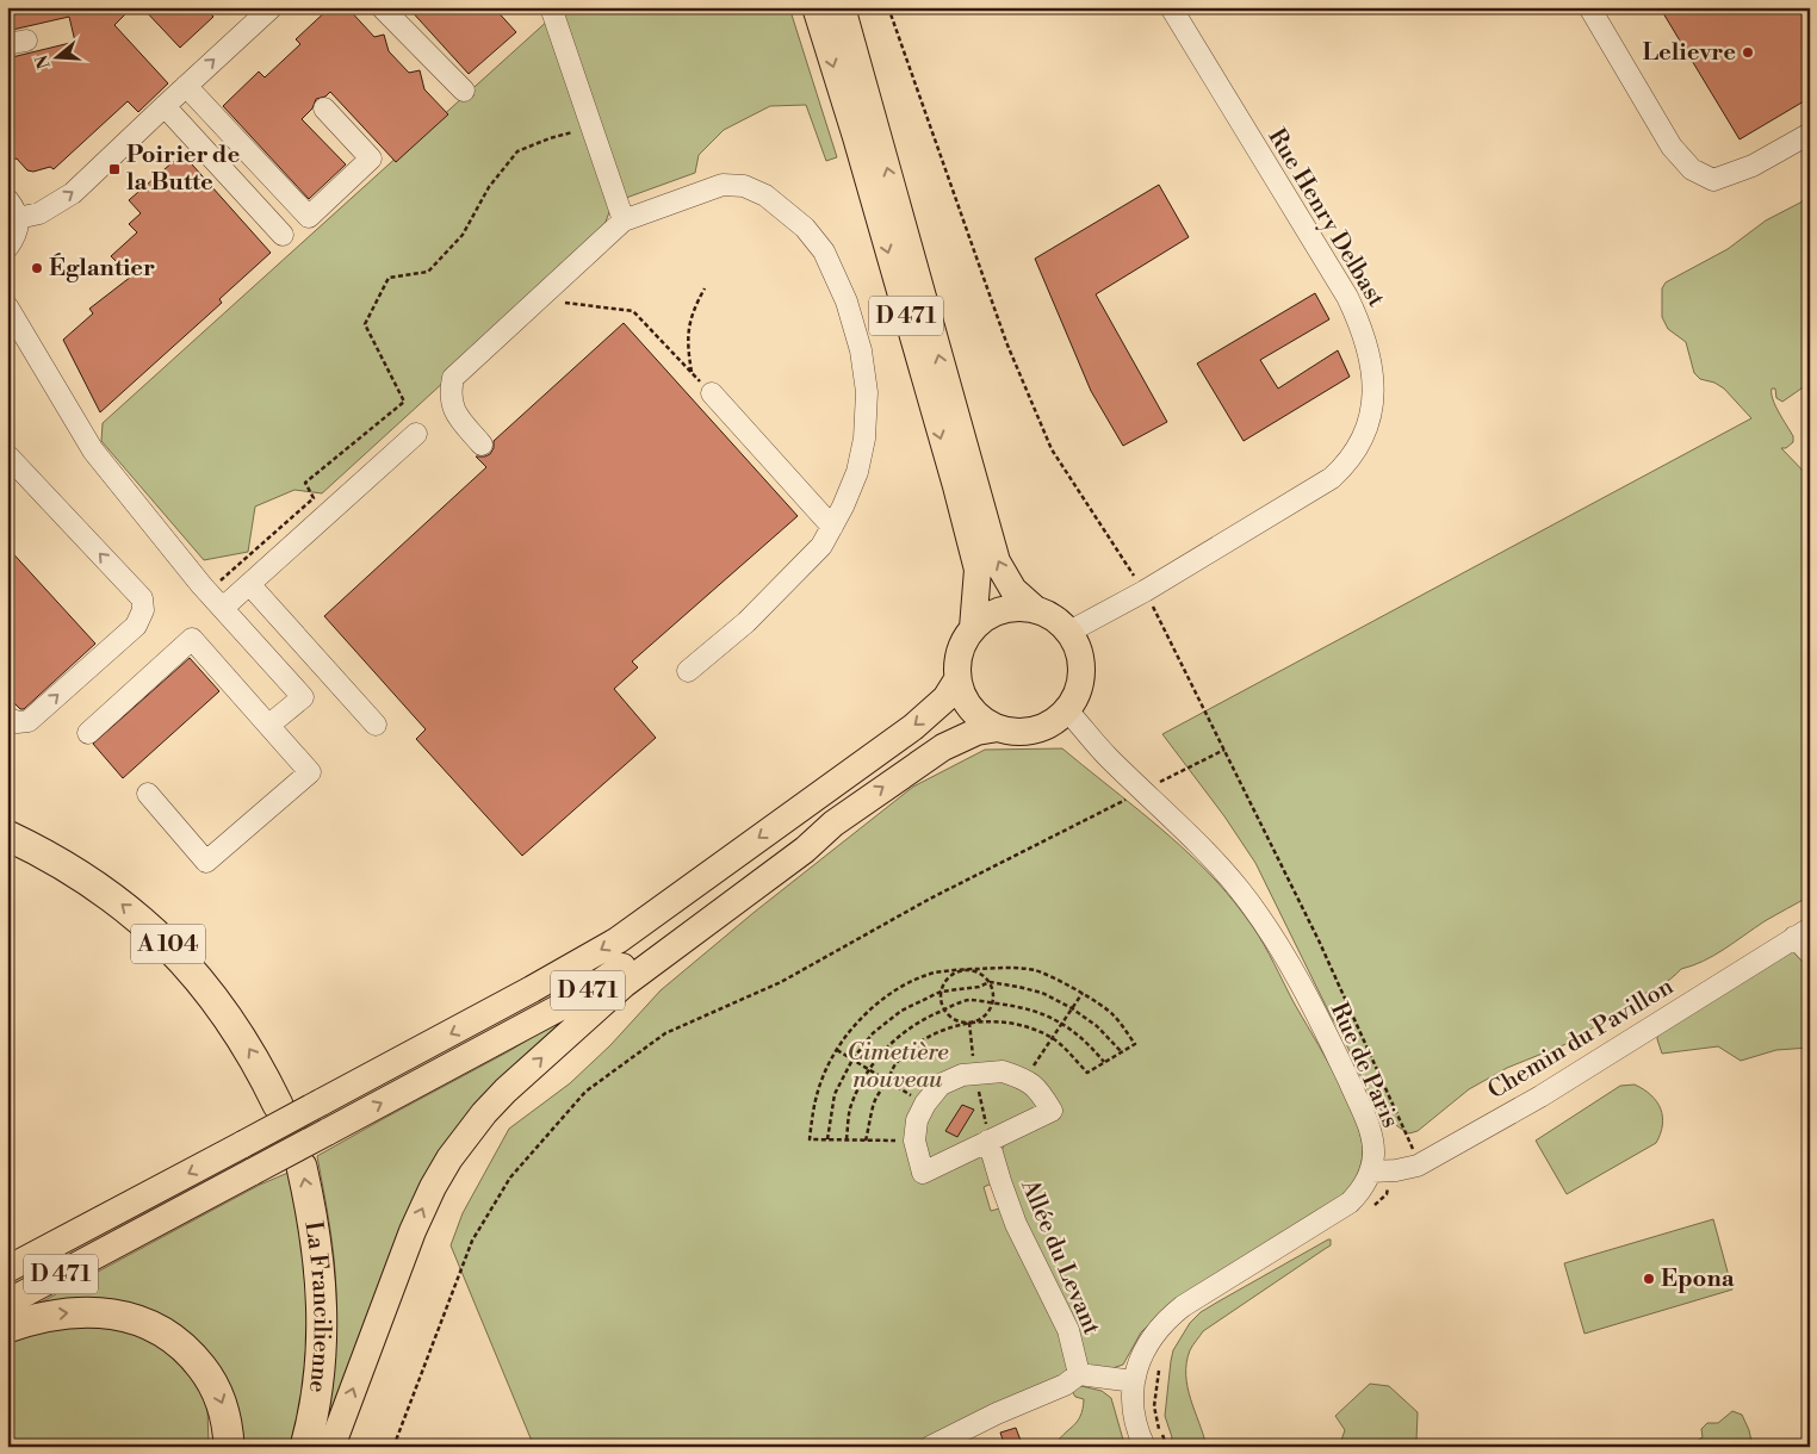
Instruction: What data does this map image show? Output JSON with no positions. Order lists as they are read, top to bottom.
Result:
{
  "streets": {
    "highway": ["A 104", "La Francilienne"],
    "main road": ["D 471"],
    "street": [
      "Rue Henry Delbast",
      "Chemin du Pavillon",
      "Rue de Paris",
      "Allée du Levant"
    ]
  },
  "crossings": [
    ["Rue Henry Delbast", "D 471"],
    ["Rue Henry Delbast", "Rue de Paris"],
    ["D 471", "Rue de Paris"],
    ["Chemin du Pavillon", "Rue de Paris"]
  ],
  "one_way": ["La Francilienne"],
  "parks": ["Cimetière nouveau"],
  "places": {
    "other": ["Lelievre", "Églantier", "Epona"],
    "transit": ["Poirier de la Butte"]
  },
  "north": "left"
}
